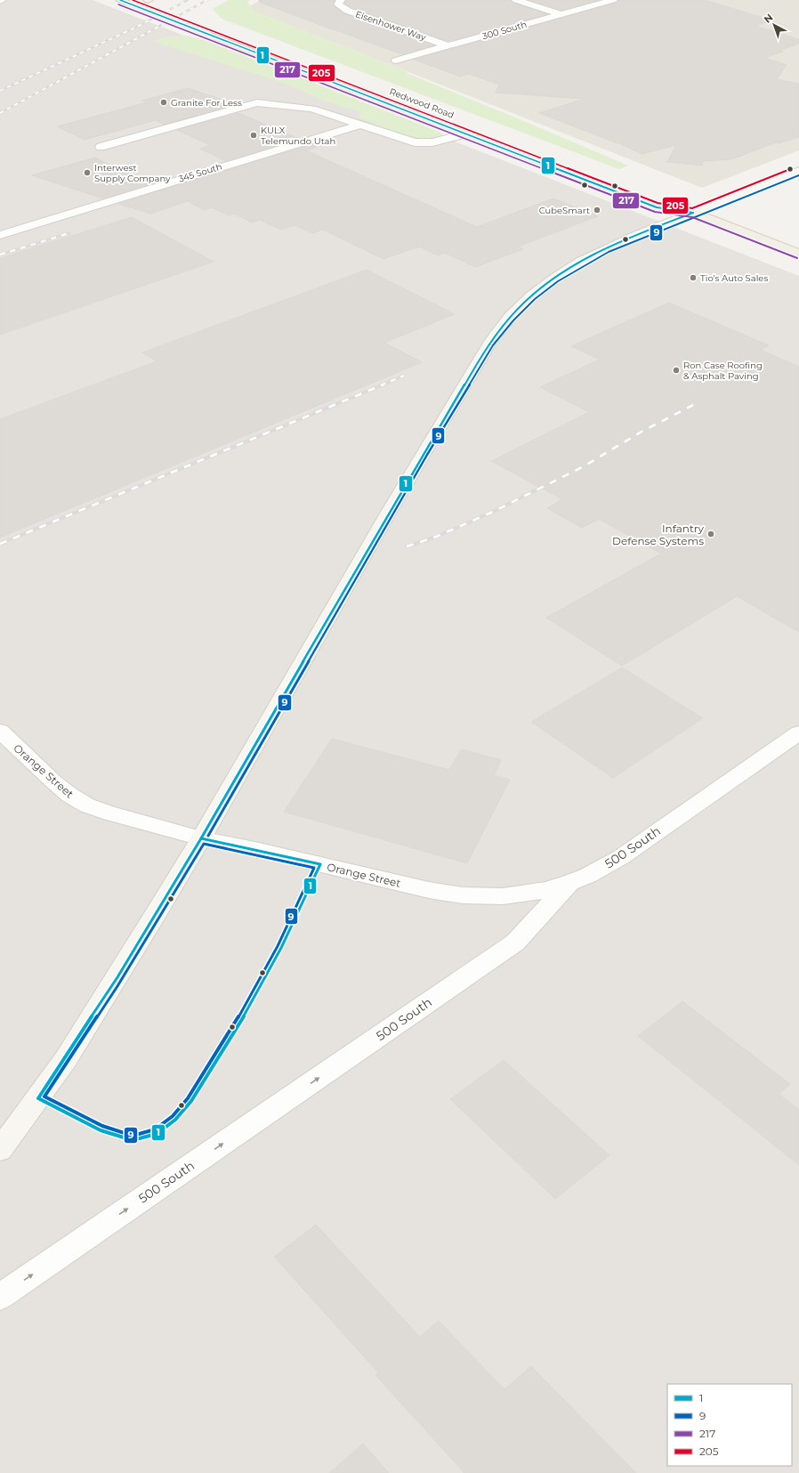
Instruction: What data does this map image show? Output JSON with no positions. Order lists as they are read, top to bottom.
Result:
{
  "streets": {
    "main road": ["Redwood Road"],
    "street": [
      "Eisenhower Way",
      "300 South",
      "345 South",
      "Orange Street",
      "500 South"
    ]
  },
  "crossings": [
    ["Eisenhower Way", "300 South"],
    ["Orange Street", "500 South"]
  ],
  "one_way": ["500 South"],
  "places": [
    "Granite For Less",
    "KULX Telemundo Utah",
    "Interwest Supply Company",
    "CubeSmart",
    "Tio's Auto Sales",
    "Ron Case Roofing & Asphalt Paving",
    "Infantry Defense Systems"
  ],
  "lines": [
    "transit line 1",
    "transit line 205",
    "transit line 217",
    "transit line 9"
  ],
  "legend": [
    "1",
    "9",
    "217",
    "205"
  ],
  "north": "top left"
}
